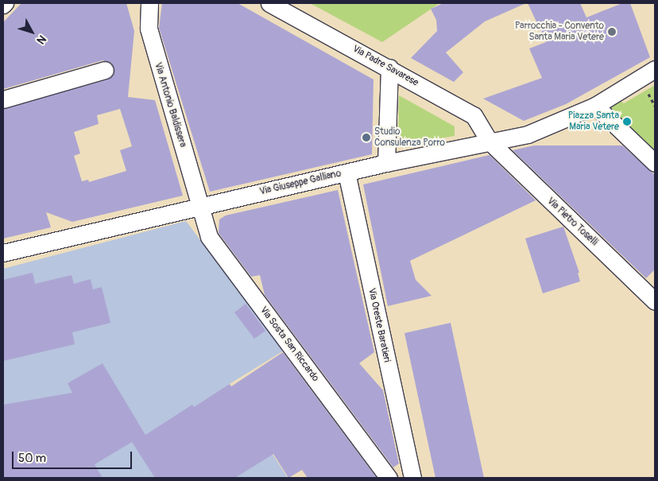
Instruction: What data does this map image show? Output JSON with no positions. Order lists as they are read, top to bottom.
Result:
{
  "streets": {
    "street": [
      "Via Padre Savarese",
      "Via Antonio Baldissera",
      "Via Giuseppe Galliano",
      "Via Pietro Toselli",
      "Via Oreste Baratieri",
      "Via Sosta San Riccardo"
    ]
  },
  "crossings": [
    ["Via Padre Savarese", "Via Giuseppe Galliano"],
    ["Via Padre Savarese", "Via Pietro Toselli"],
    ["Via Antonio Baldissera", "Via Giuseppe Galliano"],
    ["Via Antonio Baldissera", "Via Sosta San Riccardo"],
    ["Via Giuseppe Galliano", "Via Pietro Toselli"],
    ["Via Giuseppe Galliano", "Via Oreste Baratieri"],
    ["Via Giuseppe Galliano", "Via Sosta San Riccardo"]
  ],
  "places": ["Parrocchia - Convento Santa Maria Vetere", "Piazza Santa Maria Vetere", "Studio Consulenza Porro"],
  "scale_bar": "50 m",
  "north": "bottom right"
}
